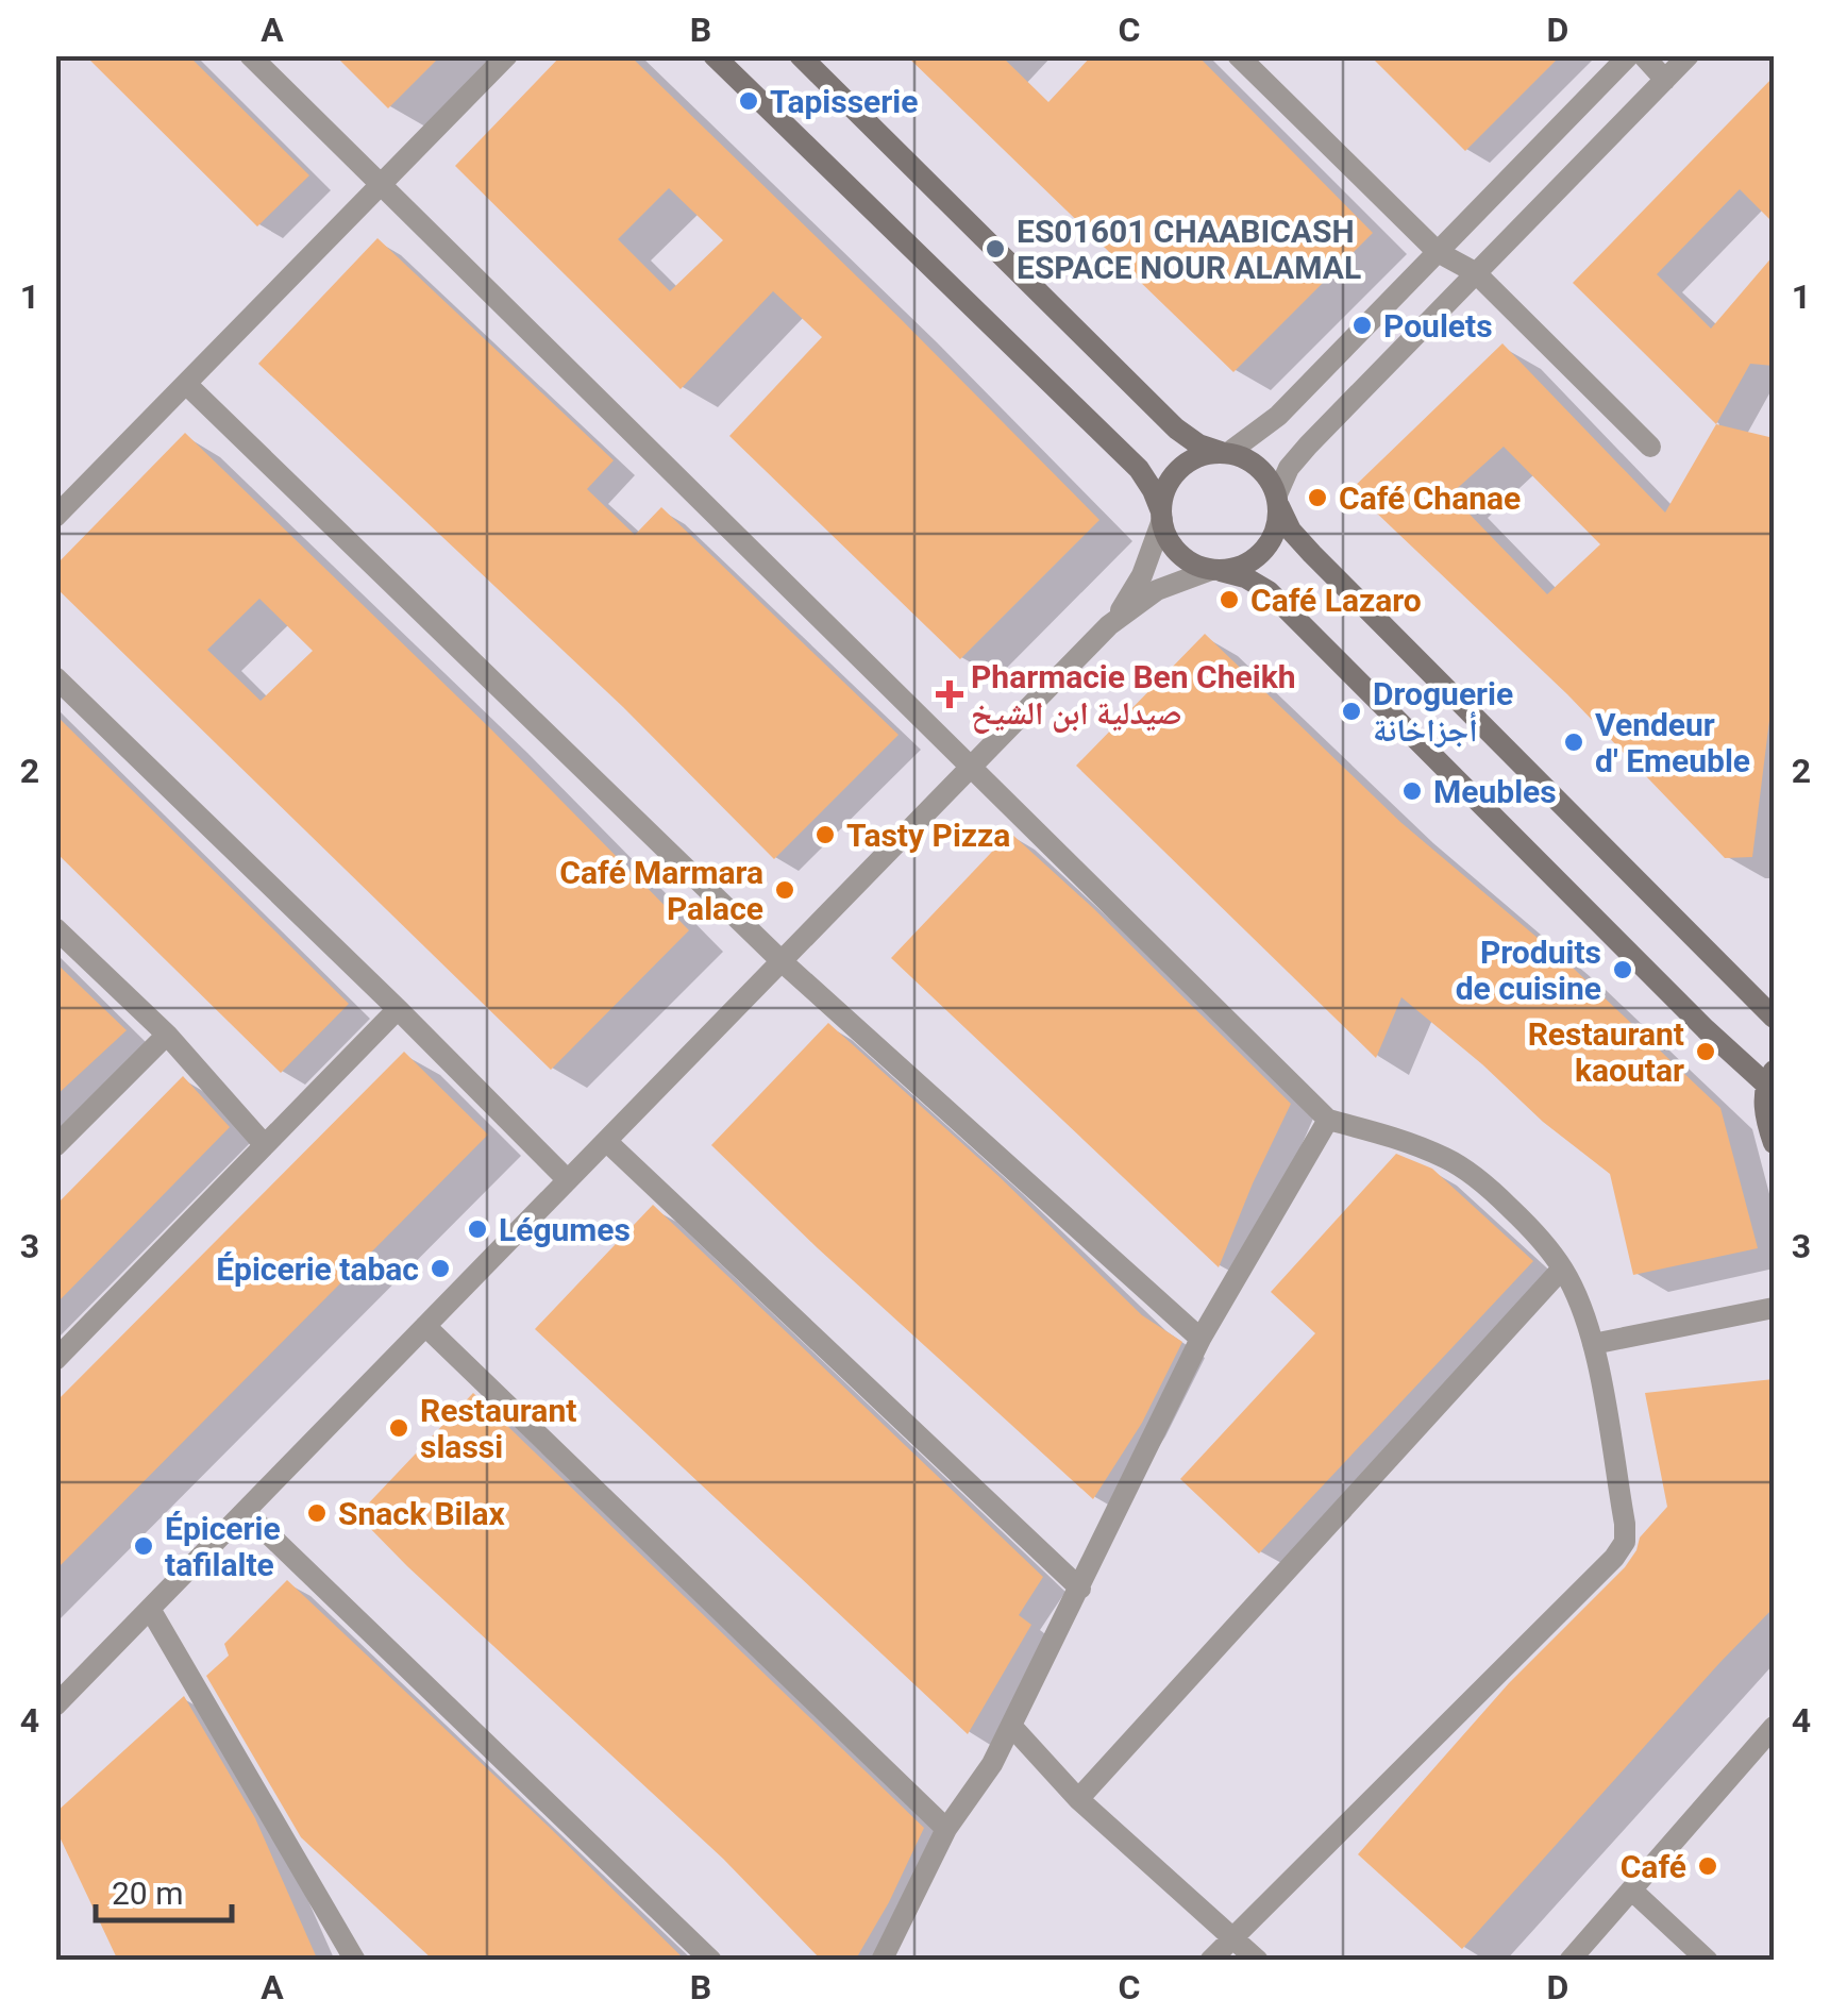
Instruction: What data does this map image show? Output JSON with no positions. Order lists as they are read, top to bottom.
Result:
{
  "places": {
    "other": [
      "Tapisserie",
      "ES01601 CHAABICASH ESPACE NOUR ALAMAL",
      "Poulets",
      "Café Chanae",
      "Café Lazaro",
      "Droguerie أجزاخانة",
      "Vendeur d' Emeuble",
      "Meubles",
      "Tasty Pizza",
      "Café Marmara Palace",
      "Produits de cuisine",
      "Restaurant kaoutar",
      "Légumes",
      "Épicerie tabac",
      "Restaurant slassi",
      "Snack Bilax",
      "Épicerie tafilalte",
      "Café"
    ],
    "health": ["Pharmacie Ben Cheikh صيدلية ابن الشيخ"]
  },
  "scale_bar": "20 m",
  "grid": {
    "columns": [
      "A",
      "B",
      "C",
      "D"
    ],
    "rows": [
      "1",
      "2",
      "3",
      "4"
    ]
  }
}
